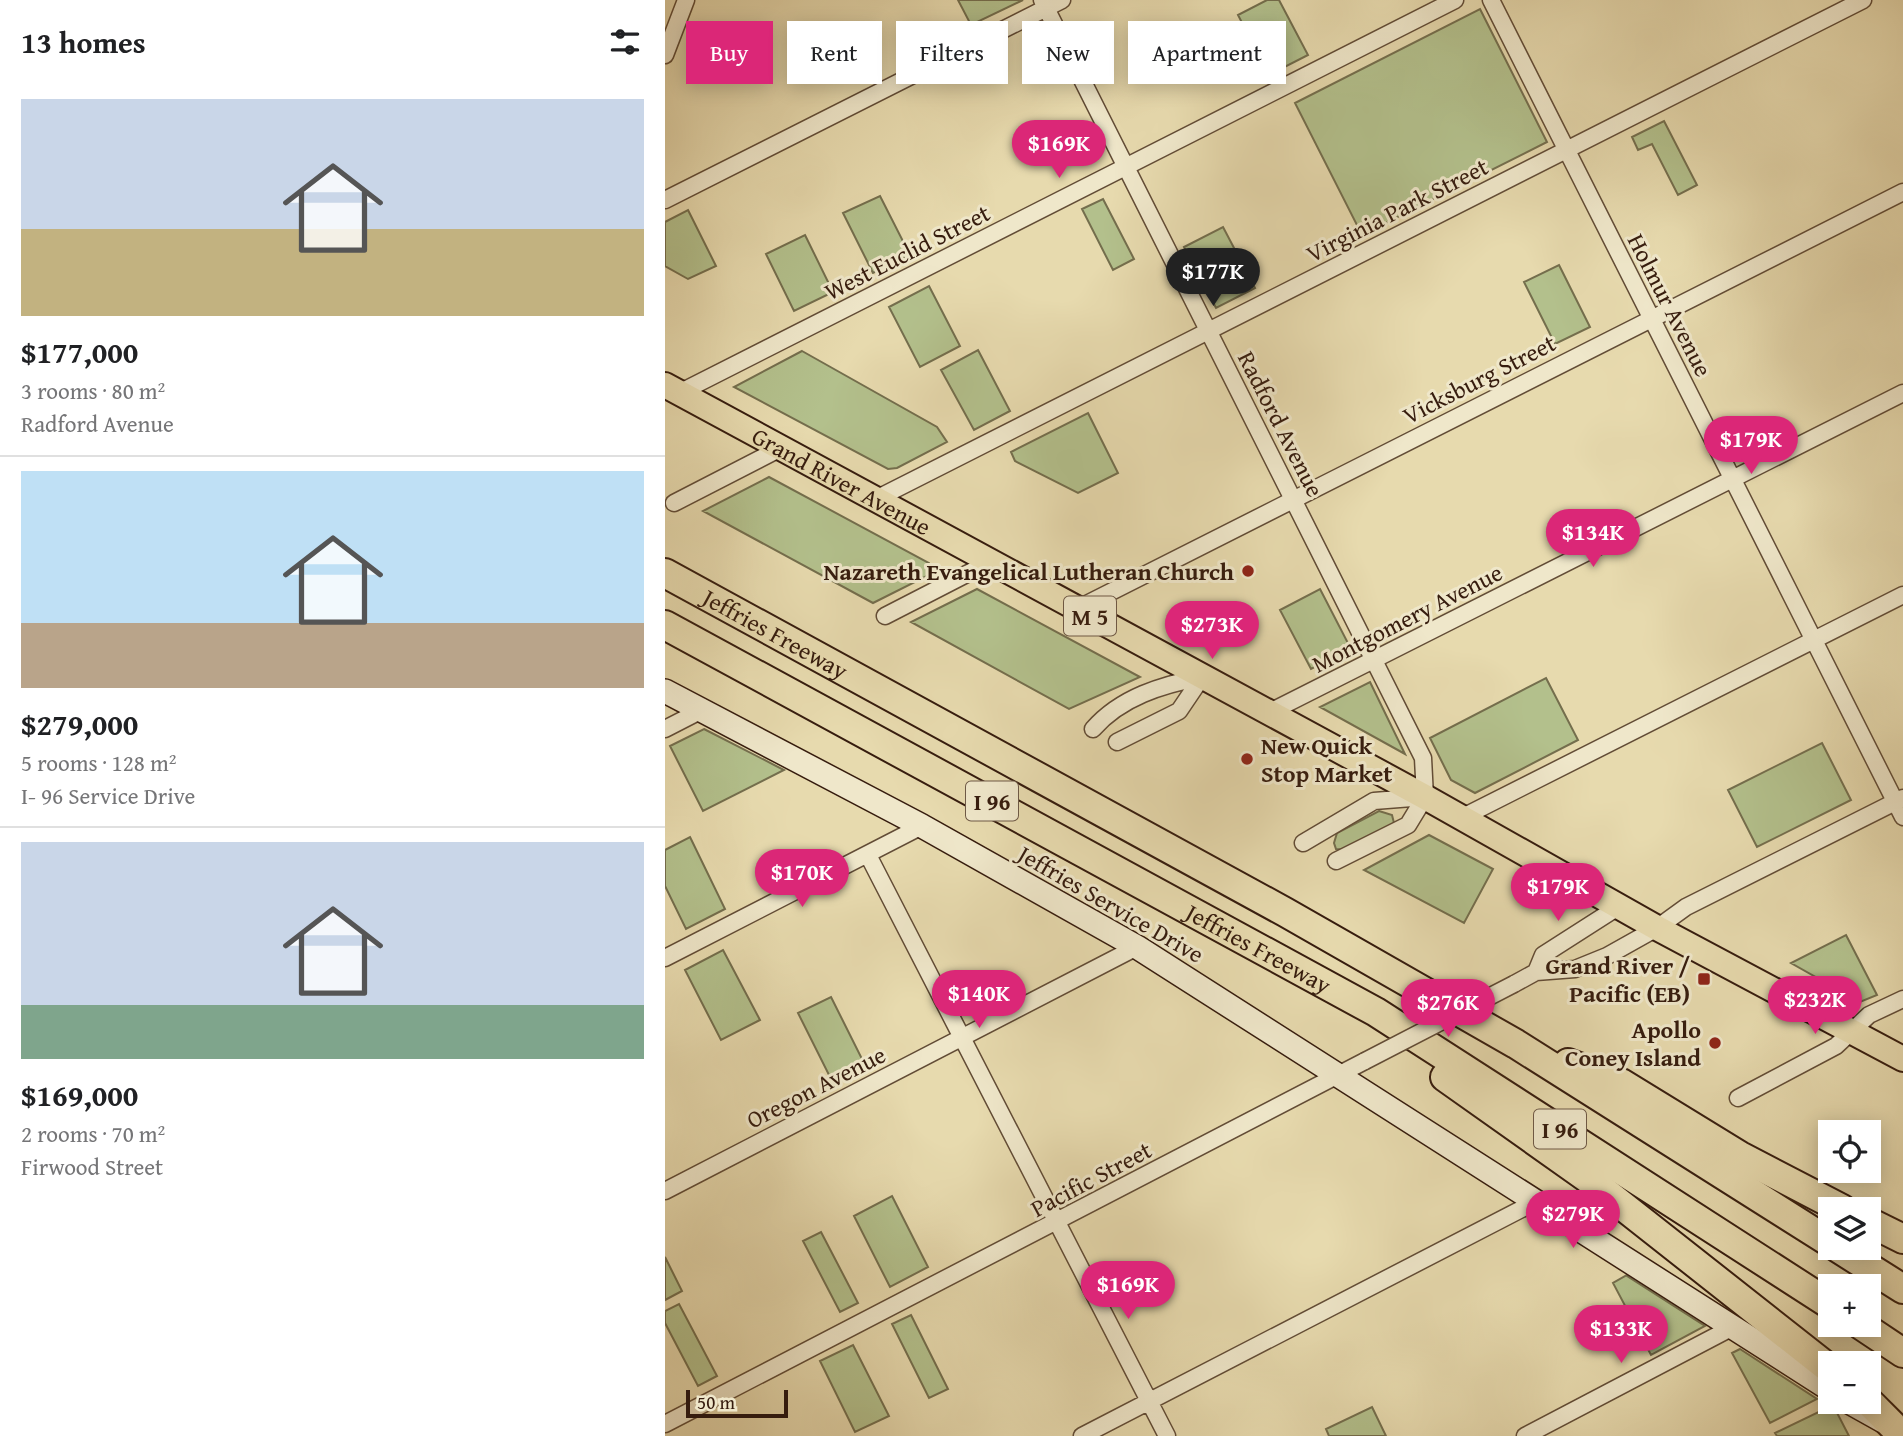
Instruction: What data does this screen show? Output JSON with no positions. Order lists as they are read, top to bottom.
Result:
{
  "streets": {
    "highway": ["Jeffries Freeway", "I 96"],
    "main road": ["Grand River Avenue", "M 5"],
    "street": [
      "Virginia Park Street",
      "West Euclid Street",
      "Holmur Avenue",
      "Vicksburg Street",
      "Radford Avenue",
      "Montgomery Avenue",
      "Jeffries Service Drive",
      "Oregon Avenue",
      "Pacific Street"
    ]
  },
  "crossings": [
    ["Virginia Park Street", "Holmur Avenue"],
    ["Virginia Park Street", "Radford Avenue"],
    ["Virginia Park Street", "Grand River Avenue"],
    ["West Euclid Street", "Radford Avenue"],
    ["West Euclid Street", "Grand River Avenue"],
    ["Holmur Avenue", "Vicksburg Street"],
    ["Holmur Avenue", "Montgomery Avenue"],
    ["Holmur Avenue", "Pacific Street"],
    ["Vicksburg Street", "Radford Avenue"],
    ["Vicksburg Street", "Grand River Avenue"],
    ["Radford Avenue", "Grand River Avenue"],
    ["Radford Avenue", "Montgomery Avenue"],
    ["Grand River Avenue", "Montgomery Avenue"],
    ["Grand River Avenue", "Pacific Street"],
    ["Jeffries Service Drive", "Oregon Avenue"],
    ["Jeffries Service Drive", "Pacific Street"]
  ],
  "places": {
    "other": ["Nazareth Evangelical Lutheran Church", "New Quick Stop Market", "Apollo Coney Island"],
    "transit": ["Grand River / Pacific (EB)"]
  },
  "scale_bar": "50 m",
  "page": {
    "heading": "13 homes",
    "chip": [
      "Buy",
      "Rent",
      "Filters",
      "New",
      "Apartment"
    ],
    "list": [
      {
        "name": "$177,000",
        "note": "3 rooms · 80 m² · Radford Avenue"
      },
      {
        "name": "$279,000",
        "note": "5 rooms · 128 m² · I- 96 Service Drive"
      },
      {
        "name": "$169,000",
        "note": "2 rooms · 70 m² · Firwood Street"
      }
    ],
    "price": [
      "$169K",
      "$177K",
      "$179K",
      "$134K",
      "$273K",
      "$170K",
      "$179K",
      "$140K",
      "$232K",
      "$276K",
      "$279K",
      "$169K",
      "$133K"
    ],
    "map_buttons": ["+", "−"],
    "scale": "50 m"
  }
}
